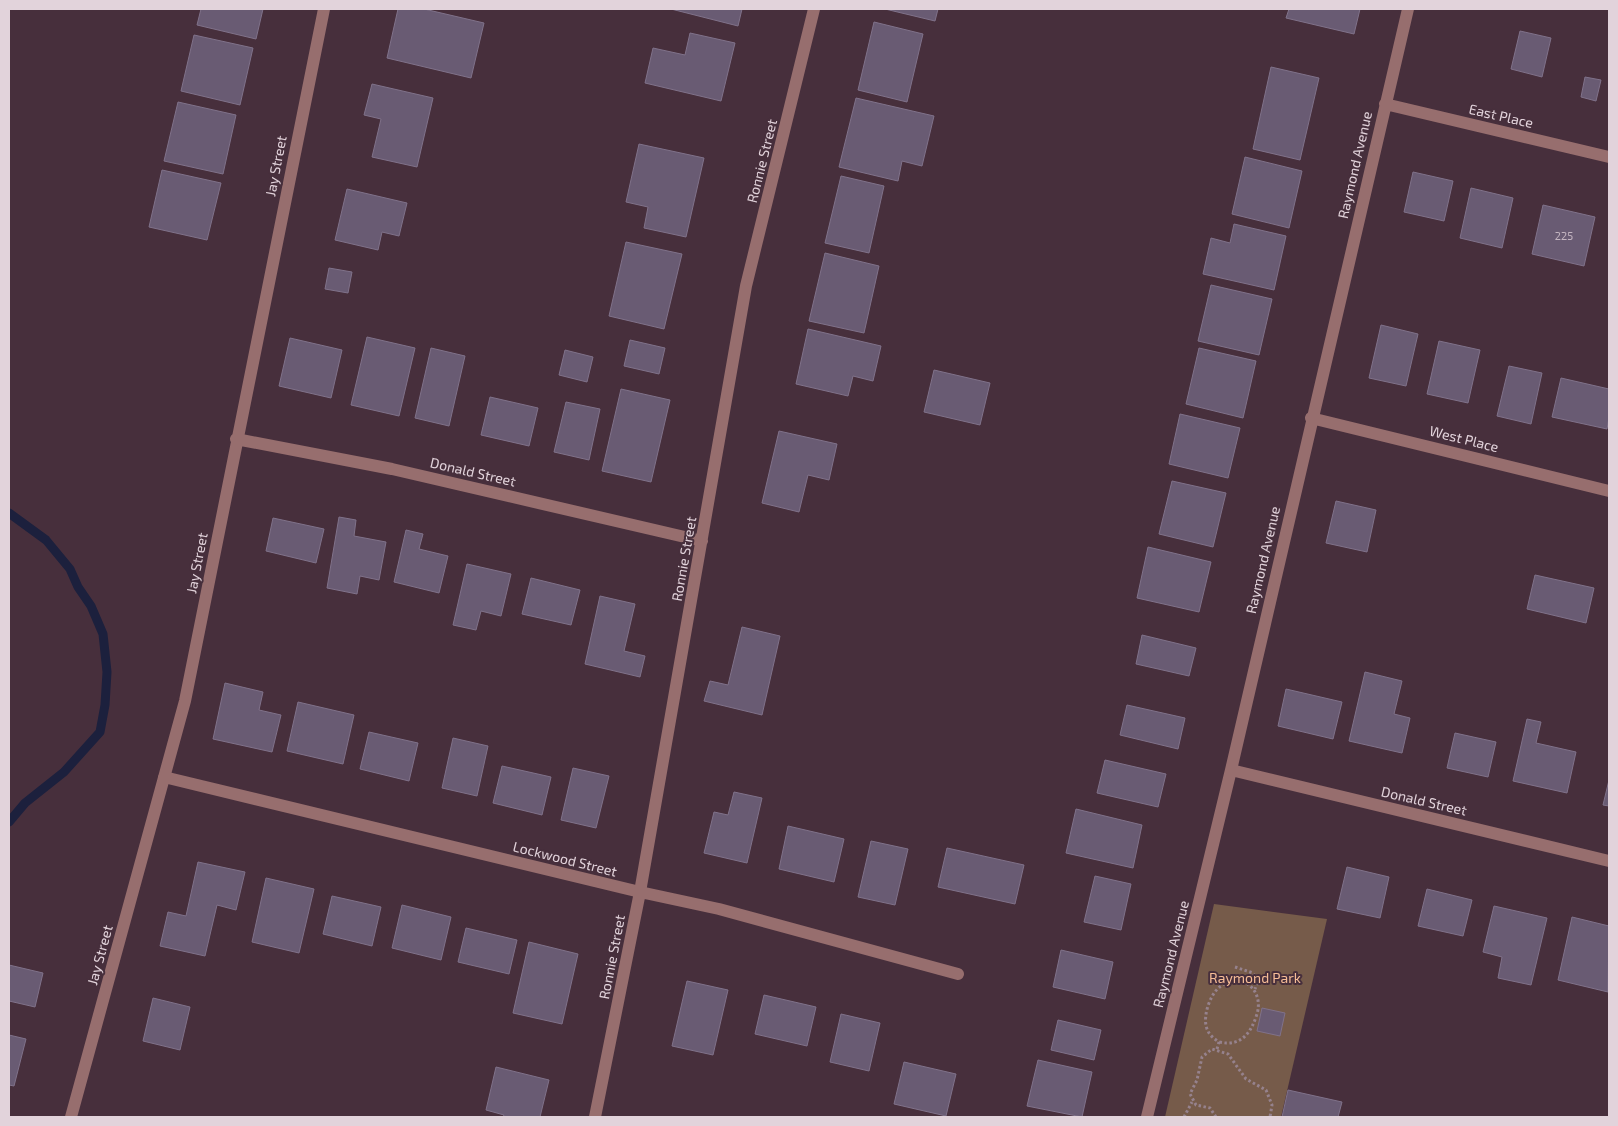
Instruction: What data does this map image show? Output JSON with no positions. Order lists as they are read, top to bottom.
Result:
{
  "streets": {
    "street": [
      "East Place",
      "Ronnie Street",
      "Raymond Avenue",
      "Jay Street",
      "West Place",
      "Donald Street",
      "Lockwood Street"
    ]
  },
  "crossings": [
    ["East Place", "Raymond Avenue"],
    ["Ronnie Street", "Donald Street"],
    ["Ronnie Street", "Lockwood Street"],
    ["Raymond Avenue", "West Place"],
    ["Raymond Avenue", "Donald Street"],
    ["Jay Street", "Donald Street"],
    ["Jay Street", "Lockwood Street"]
  ],
  "parks": ["Raymond Park"],
  "house_numbers": ["225"]
}
